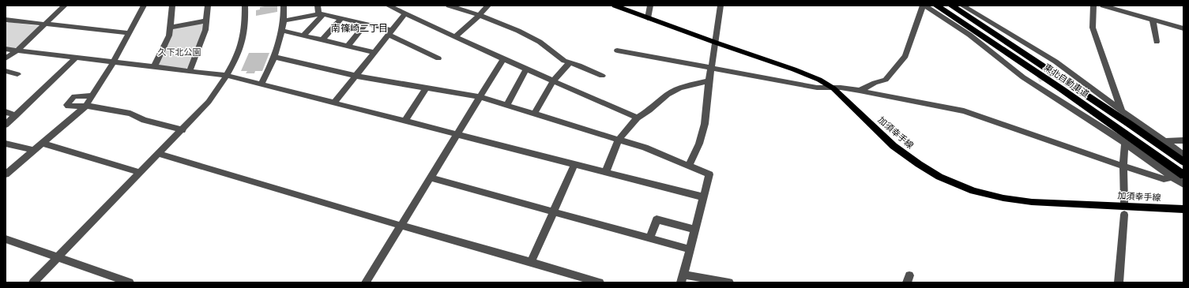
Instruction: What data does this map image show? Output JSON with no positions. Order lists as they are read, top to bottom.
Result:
{
  "streets": {
    "highway": ["東北自動車道"],
    "main road": ["加須幸手線"]
  },
  "districts": ["南篠崎二丁目"],
  "parks": ["久下北公園"]
}
